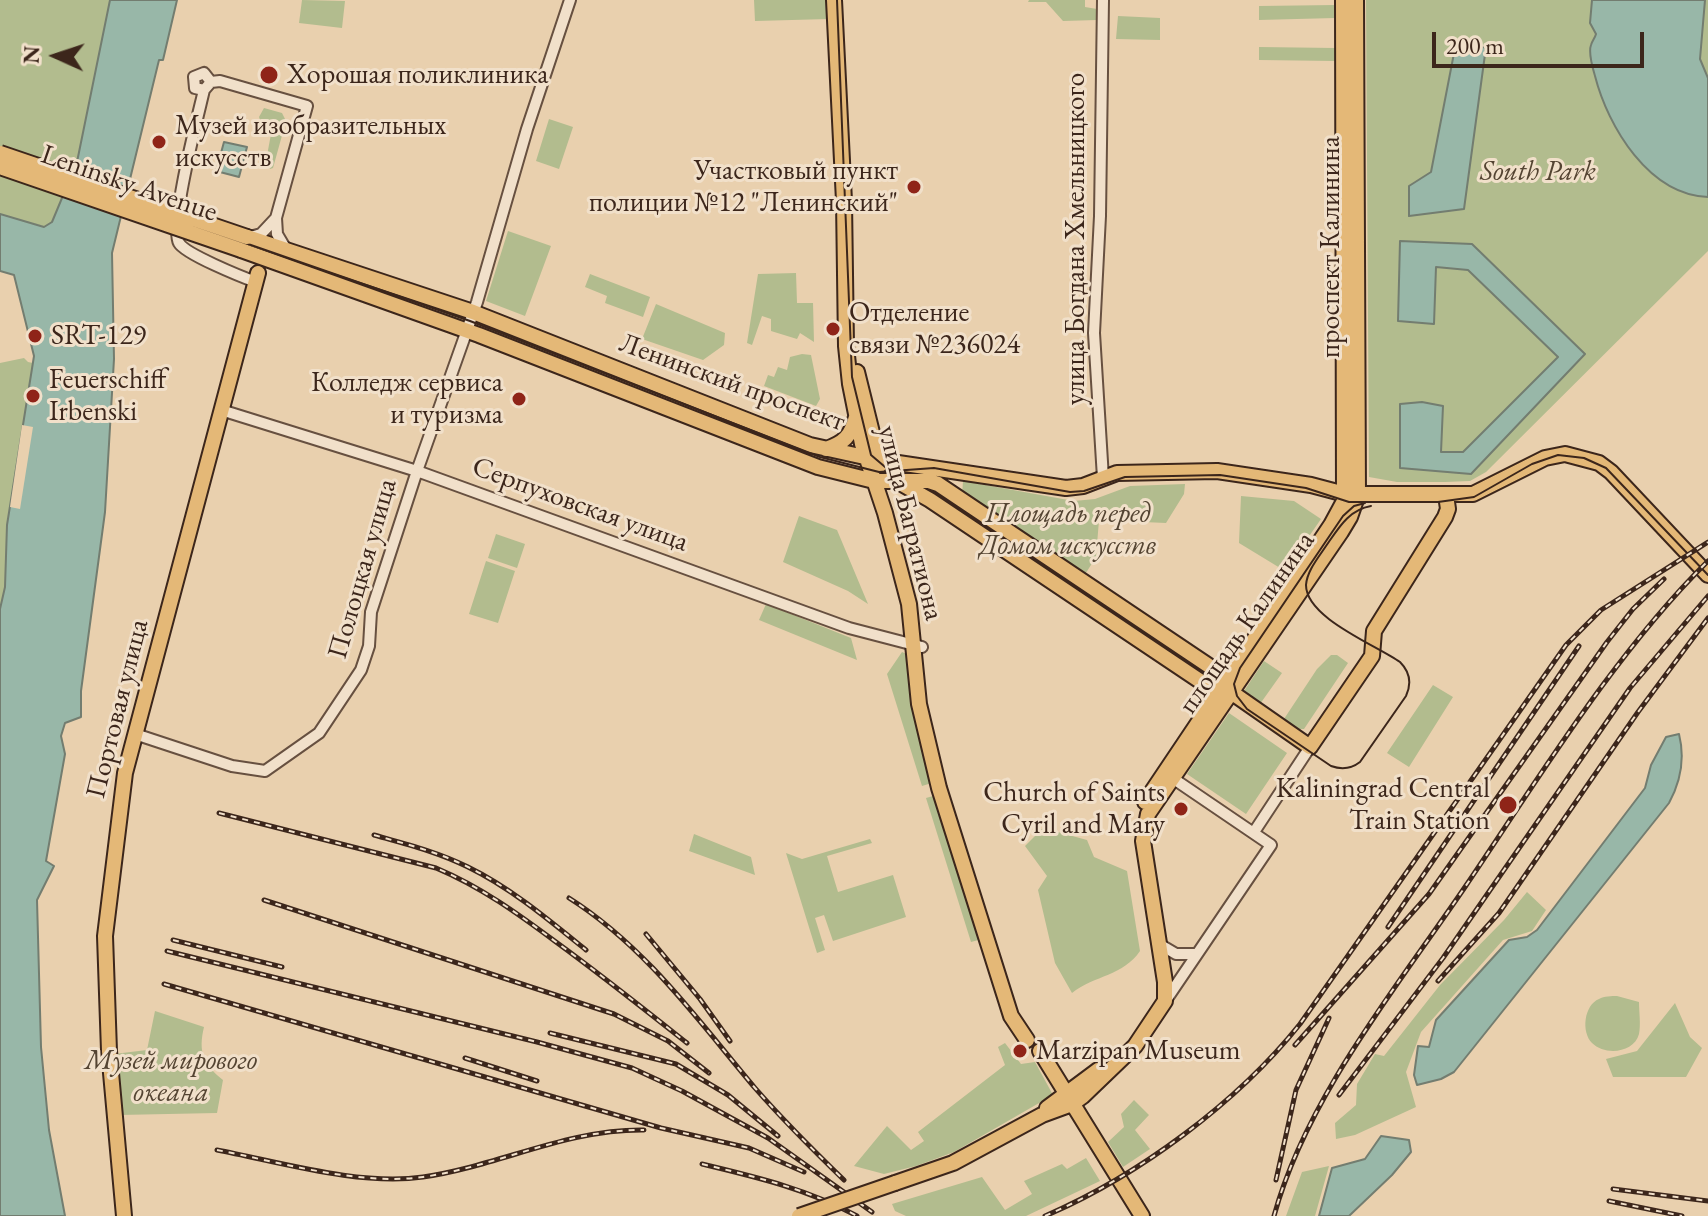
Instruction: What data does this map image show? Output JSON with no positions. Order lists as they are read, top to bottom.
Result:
{
  "streets": {
    "main road": [
      "Leninsky Avenue",
      "проспект Калинина",
      "Ленинский проспект",
      "улица Багратиона",
      "площадь Калинина",
      "Портовая улица"
    ],
    "street": ["улица Богдана Хмельницкого", "Серпуховская улица", "Полоцкая улица"]
  },
  "crossings": [
    ["Leninsky Avenue", "Ленинский проспект"],
    ["улица Богдана Хмельницкого", "Ленинский проспект"],
    ["проспект Калинина", "Ленинский проспект"],
    ["проспект Калинина", "площадь Калинина"],
    ["Ленинский проспект", "улица Багратиона"],
    ["Ленинский проспект", "Полоцкая улица"],
    ["Ленинский проспект", "площадь Калинина"],
    ["Серпуховская улица", "улица Багратиона"],
    ["Серпуховская улица", "Полоцкая улица"],
    ["Серпуховская улица", "Портовая улица"],
    ["Полоцкая улица", "Портовая улица"]
  ],
  "parks": ["South Park", "Площадь перед Домом искусств", "Музей мирового океана"],
  "places": [
    "Хорошая поликлиника",
    "Музей изобразительных искусств",
    "Участковый пункт полиции №12 \"Ленинский\"",
    "Отделение связи №236024",
    "SRT-129",
    "Feuerschiff Irbenski",
    "Колледж сервиса и туризма",
    "Kaliningrad Central Train Station",
    "Church of Saints Cyril and Mary",
    "Marzipan Museum"
  ],
  "scale_bar": "200 m",
  "north": "left"
}
